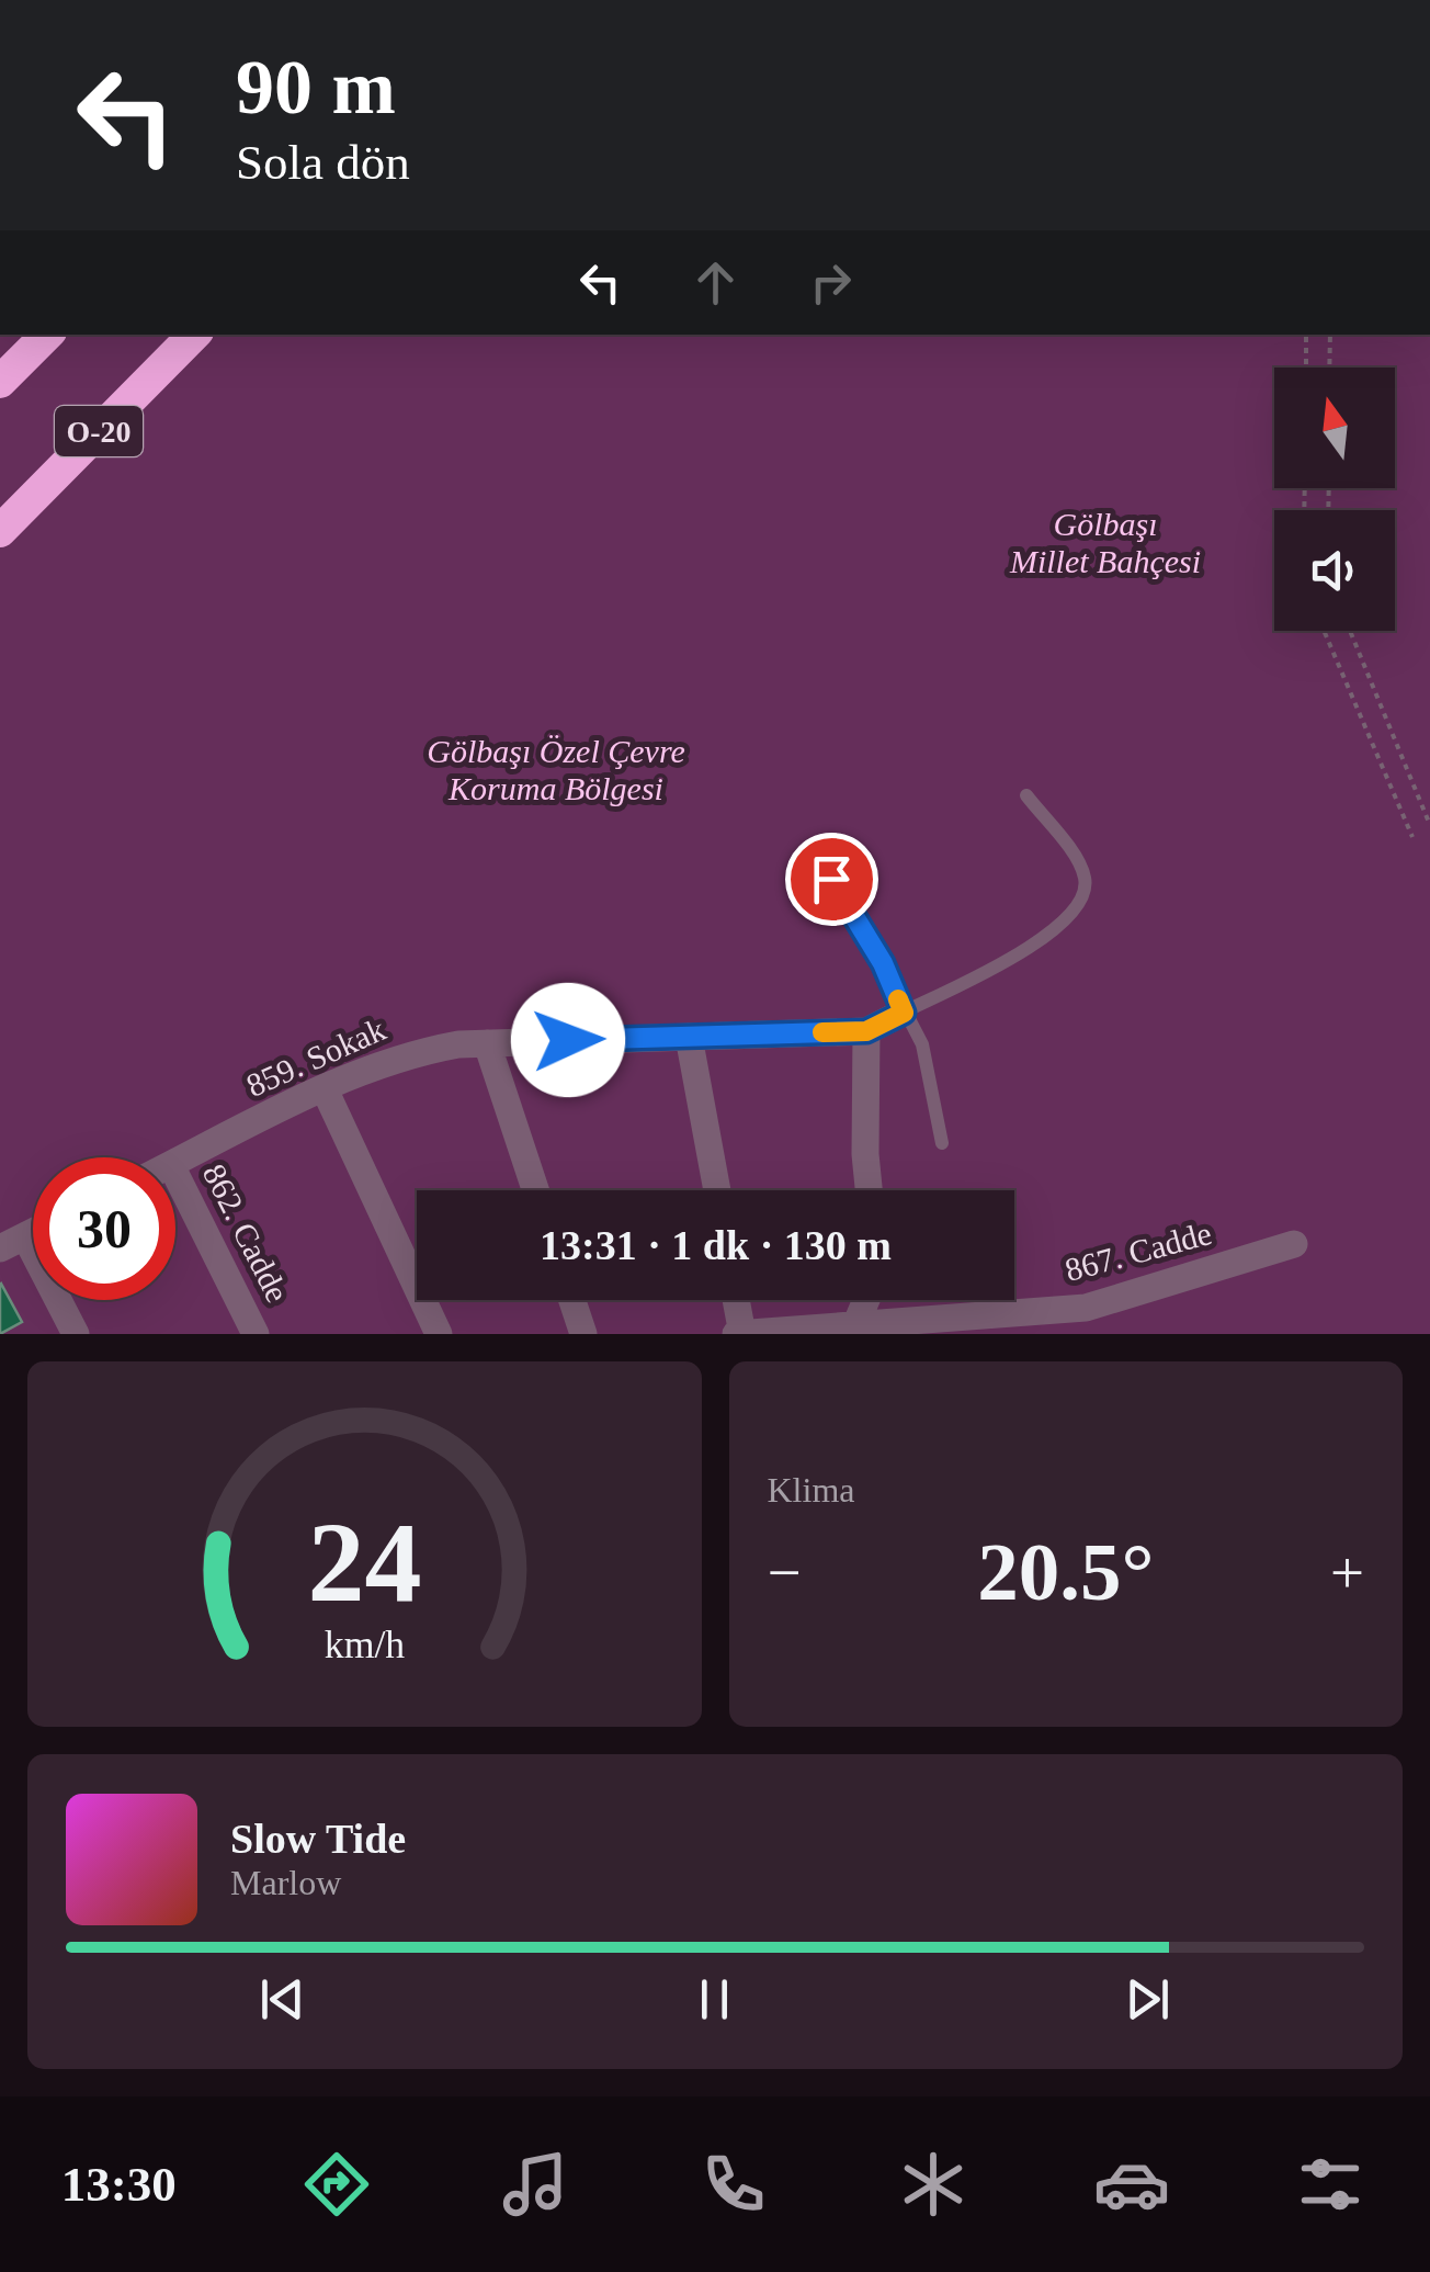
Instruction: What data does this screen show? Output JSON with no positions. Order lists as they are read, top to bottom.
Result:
{
  "streets": {
    "highway": ["O-20"],
    "street": ["859. Sokak", "862. Cadde", "867. Cadde"]
  },
  "parks": ["Gölbaşı Millet Bahçesi", "Gölbaşı Özel Çevre Koruma Bölgesi"],
  "north": "top",
  "page": {
    "turn": ["90 m", "Sola dön"],
    "limit": "30",
    "trip": "13:31 · 1 dk · 130 m",
    "tile": "Klima",
    "heat": ["−", "20.5°", "+"],
    "song": ["Slow Tide", "Marlow"],
    "tabs": "13:30",
    "gauge": ["24", "km/h"]
  }
}
